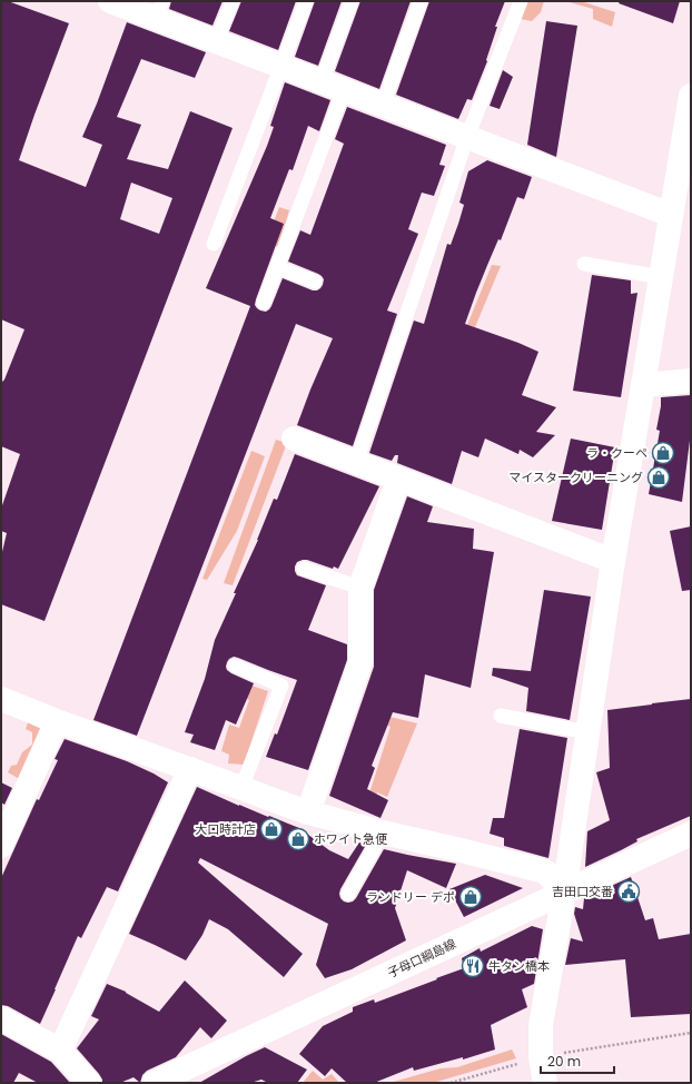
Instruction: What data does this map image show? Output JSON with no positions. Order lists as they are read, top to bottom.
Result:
{
  "streets": {
    "street": ["子母口綱島線"]
  },
  "places": {
    "shop": [
      "ラ・クーペ",
      "マイスタークリーニング",
      "大口時計店",
      "ホワイト急便",
      "ランドリー デポ"
    ],
    "public building": ["吉田口交番"],
    "restaurant": ["牛タン橋本"]
  },
  "scale_bar": "20 m"
}
